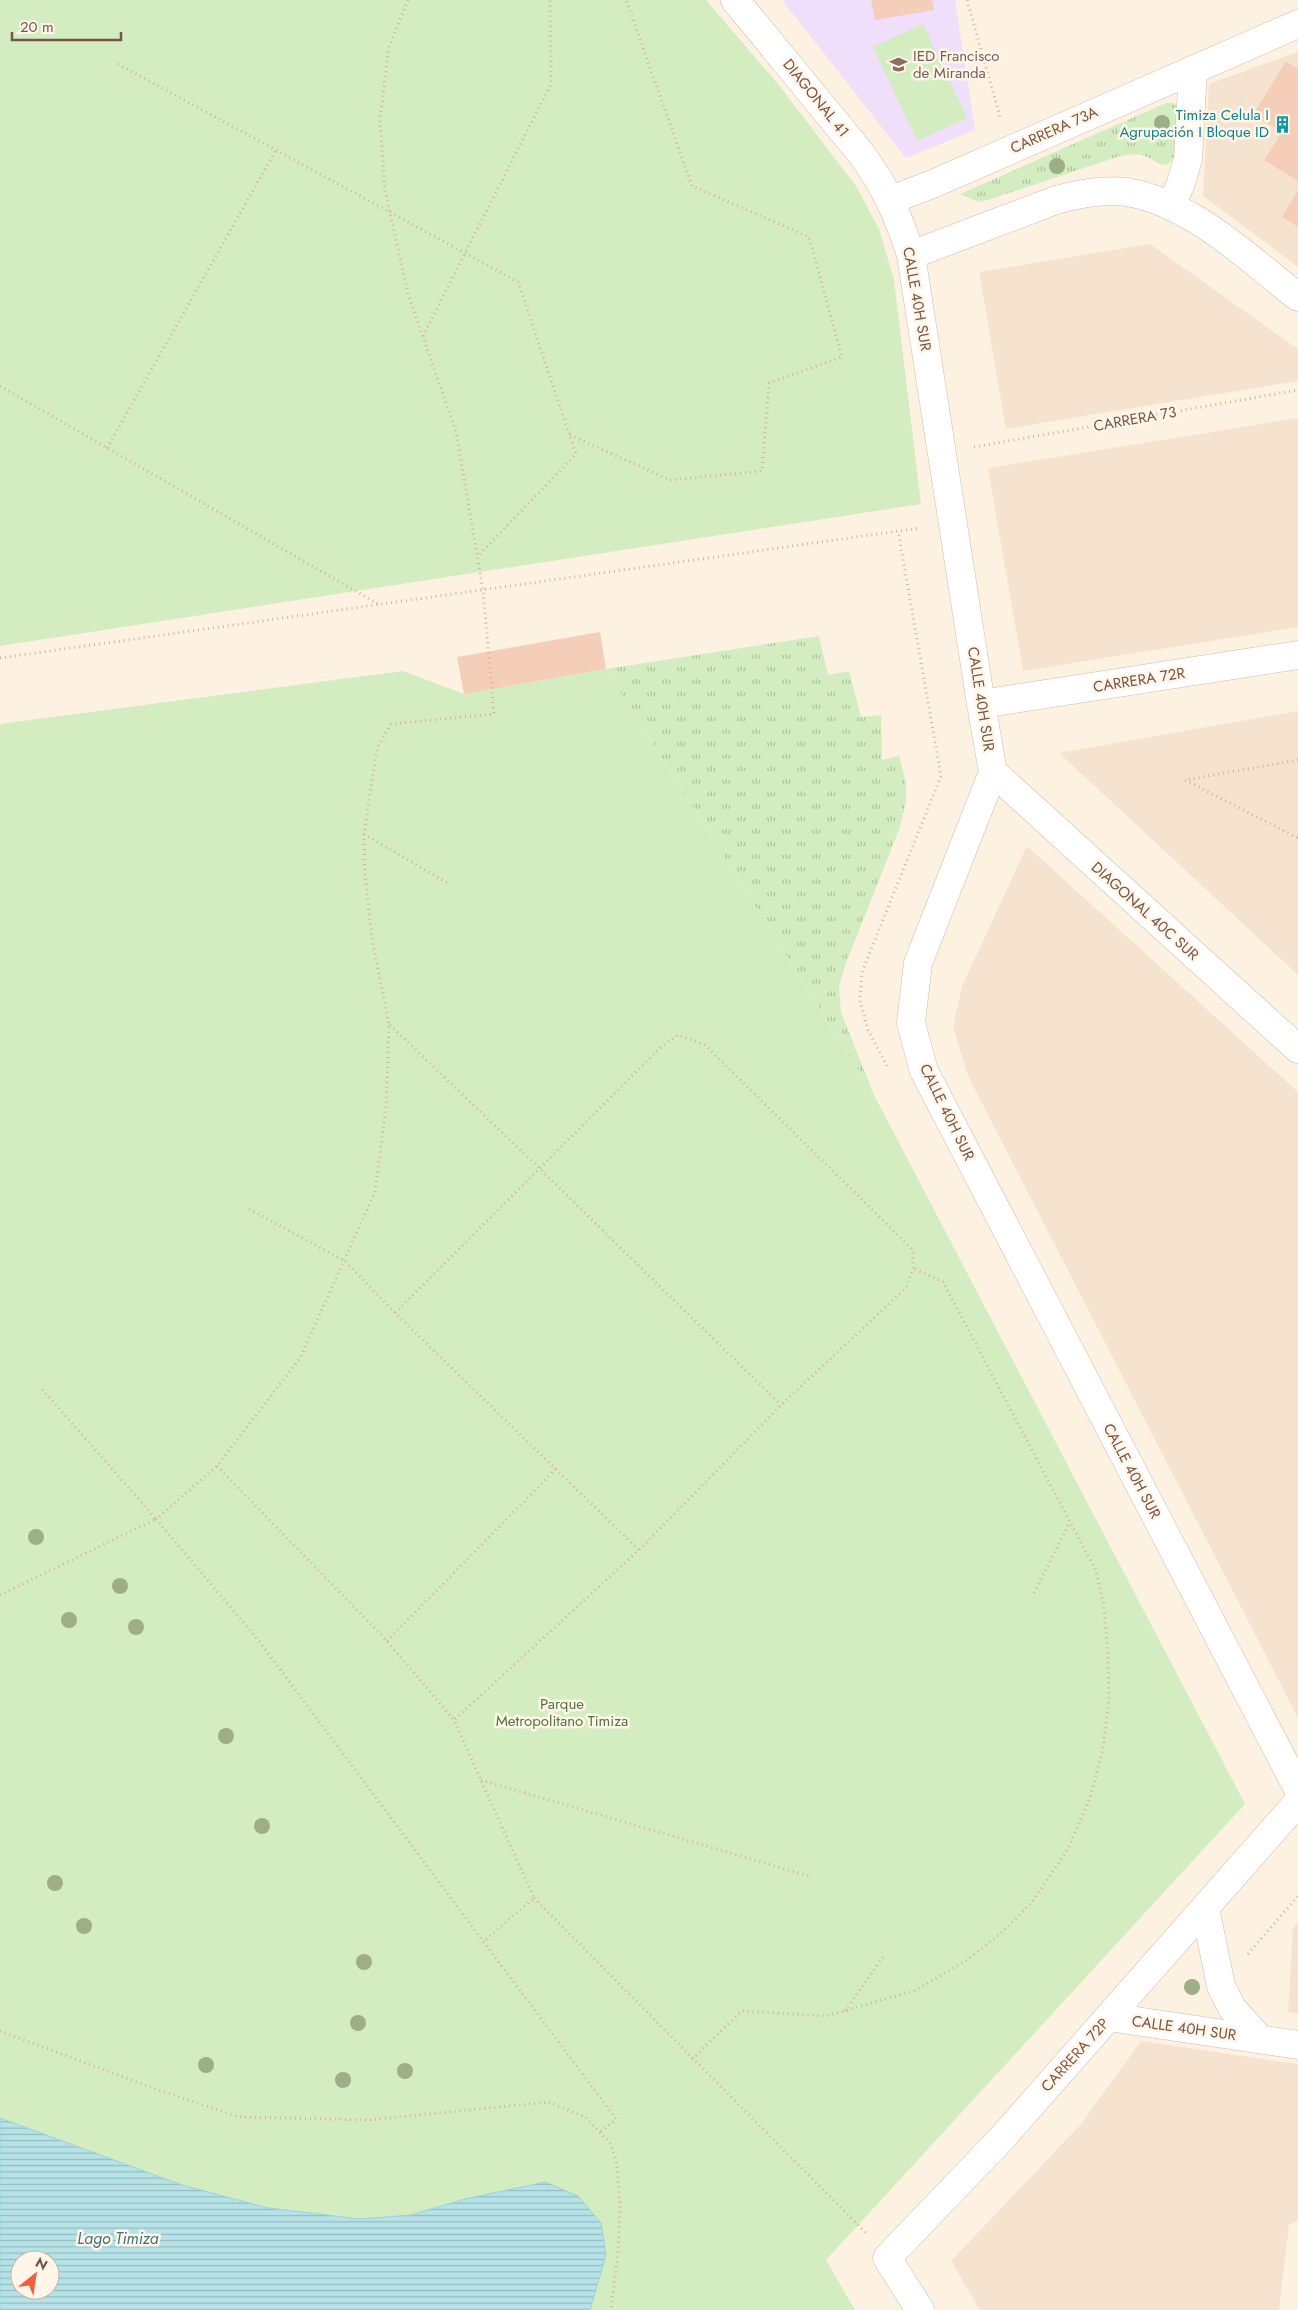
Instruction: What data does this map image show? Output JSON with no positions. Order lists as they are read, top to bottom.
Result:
{
  "streets": {
    "street": [
      "DIAGONAL 41",
      "CARRERA 73A",
      "CALLE 40H SUR",
      "CARRERA 72R",
      "DIAGONAL 40C SUR",
      "CARRERA 72P"
    ],
    "path": ["CARRERA 73"]
  },
  "crossings": [
    ["DIAGONAL 41", "CARRERA 73A"],
    ["DIAGONAL 41", "CALLE 40H SUR"],
    ["CARRERA 73A", "CALLE 40H SUR"],
    ["CALLE 40H SUR", "CARRERA 72R"],
    ["CALLE 40H SUR", "DIAGONAL 40C SUR"],
    ["CALLE 40H SUR", "CARRERA 72P"]
  ],
  "water": ["Lago Timiza"],
  "parks": ["Parque Metropolitano Timiza"],
  "places": {
    "school or university": ["IED Francisco de Miranda"],
    "building": ["Timiza Celula I Agrupación I Bloque ID"]
  },
  "scale_bar": "20 m",
  "north": "top right"
}
